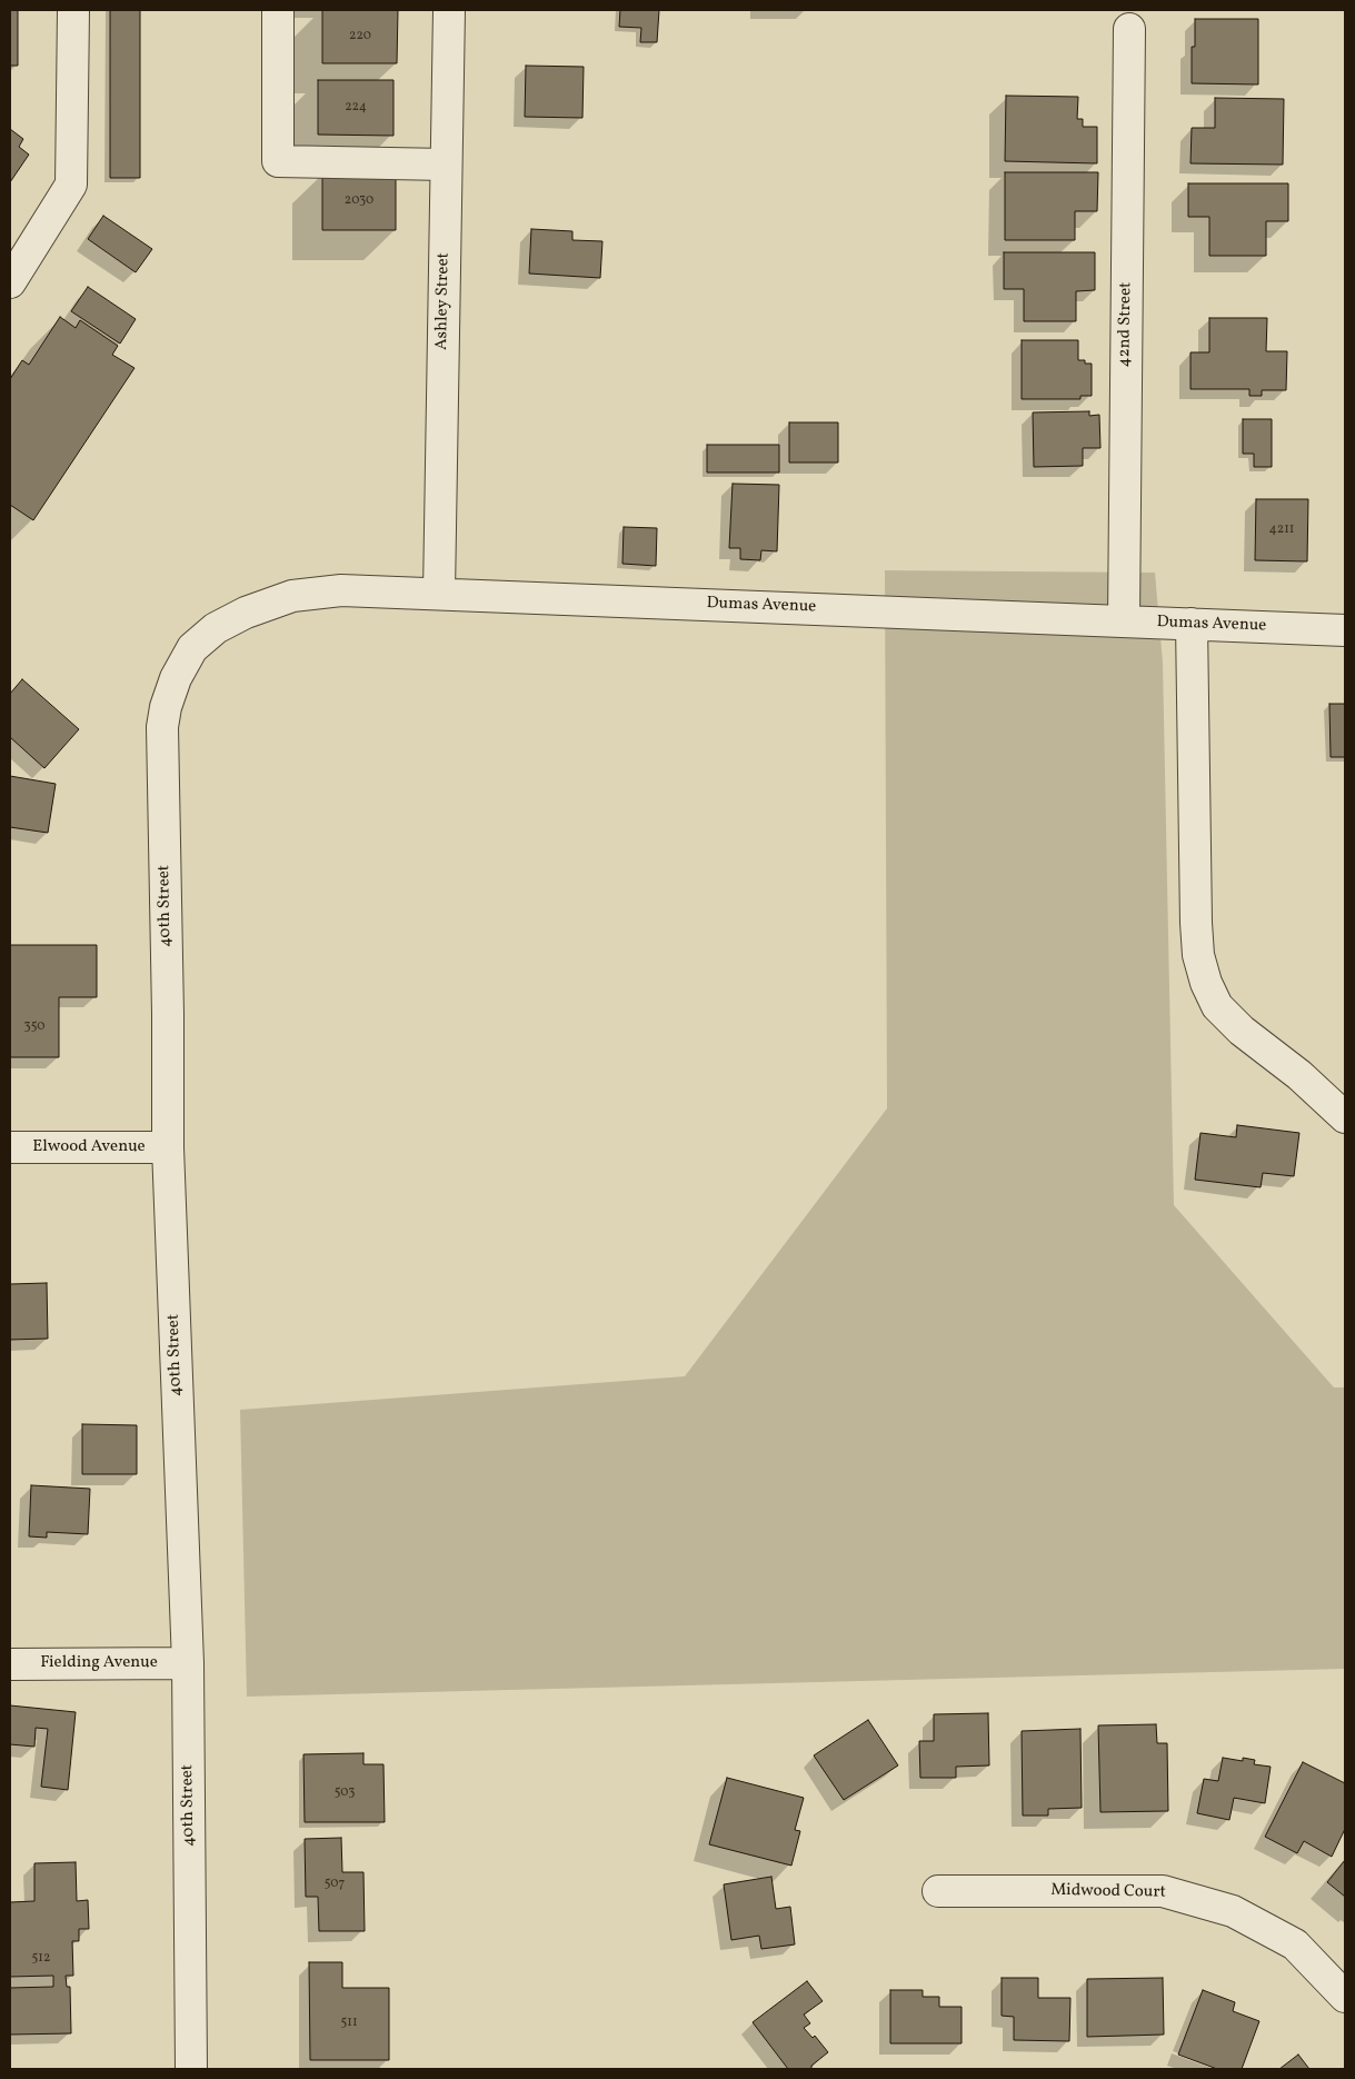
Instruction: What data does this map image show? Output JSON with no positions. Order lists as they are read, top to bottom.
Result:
{
  "streets": {
    "street": [
      "Ashley Street",
      "42nd Street",
      "Dumas Avenue",
      "40th Street",
      "Elwood Avenue",
      "Fielding Avenue",
      "Midwood Court"
    ]
  },
  "crossings": [
    ["Ashley Street", "Dumas Avenue"],
    ["42nd Street", "Dumas Avenue"],
    ["Dumas Avenue", "40th Street"],
    ["40th Street", "Elwood Avenue"],
    ["40th Street", "Fielding Avenue"]
  ],
  "house_numbers": [
    "220",
    "224",
    "2030",
    "4211",
    "350",
    "503",
    "507",
    "512",
    "511"
  ]
}
